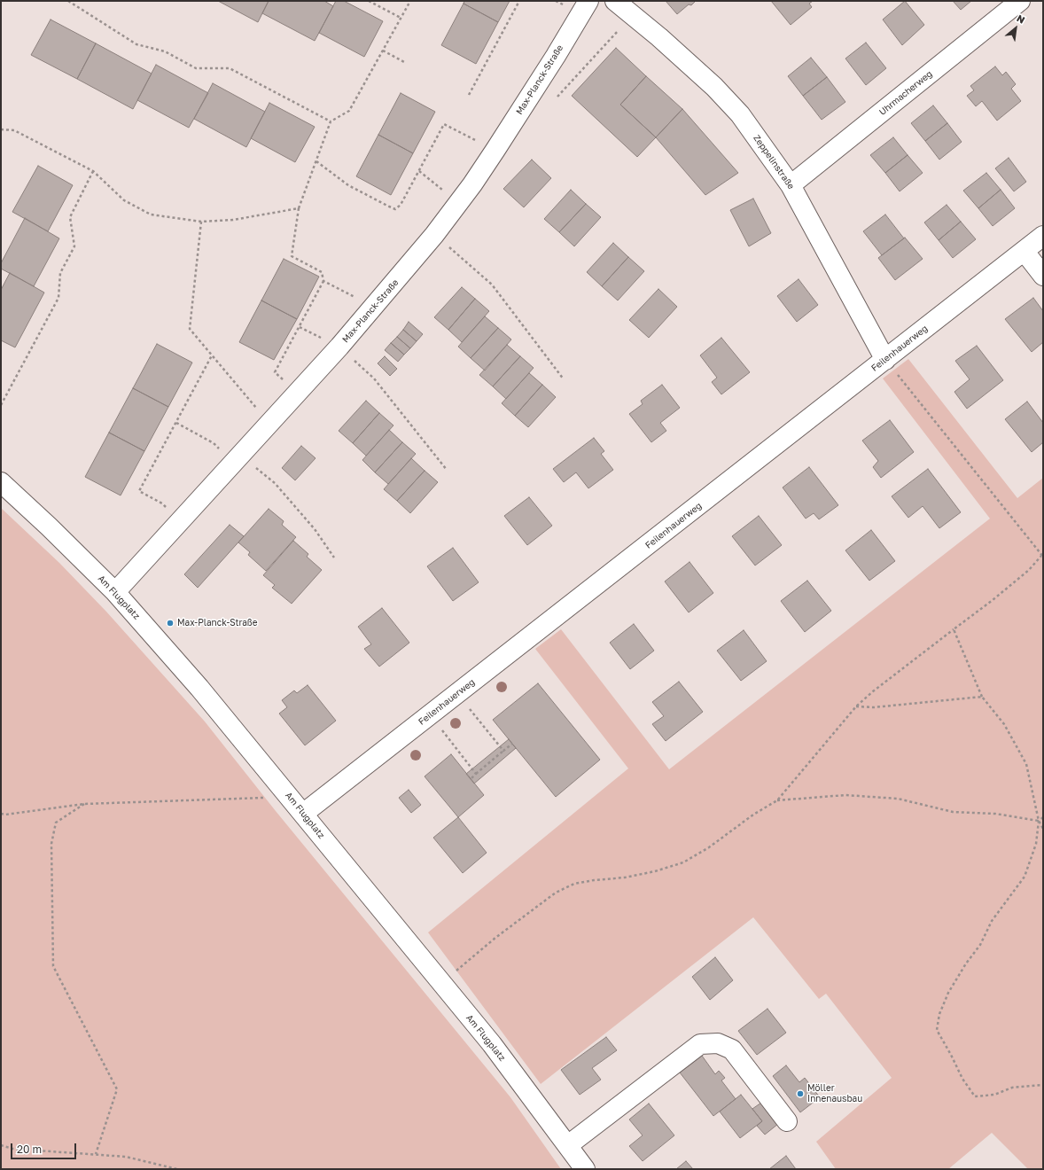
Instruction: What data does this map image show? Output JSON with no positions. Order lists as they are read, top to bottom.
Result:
{
  "streets": {
    "street": [
      "Max-Planck-Straße",
      "Uhrmacherweg",
      "Zeppelinstraße",
      "Feilenhauerweg",
      "Am Flugplatz"
    ]
  },
  "crossings": [
    ["Max-Planck-Straße", "Am Flugplatz"],
    ["Uhrmacherweg", "Zeppelinstraße"],
    ["Zeppelinstraße", "Feilenhauerweg"],
    ["Feilenhauerweg", "Am Flugplatz"]
  ],
  "places": ["Max-Planck-Straße", "Möller Innenausbau"],
  "scale_bar": "20 m",
  "north": "top right"
}
